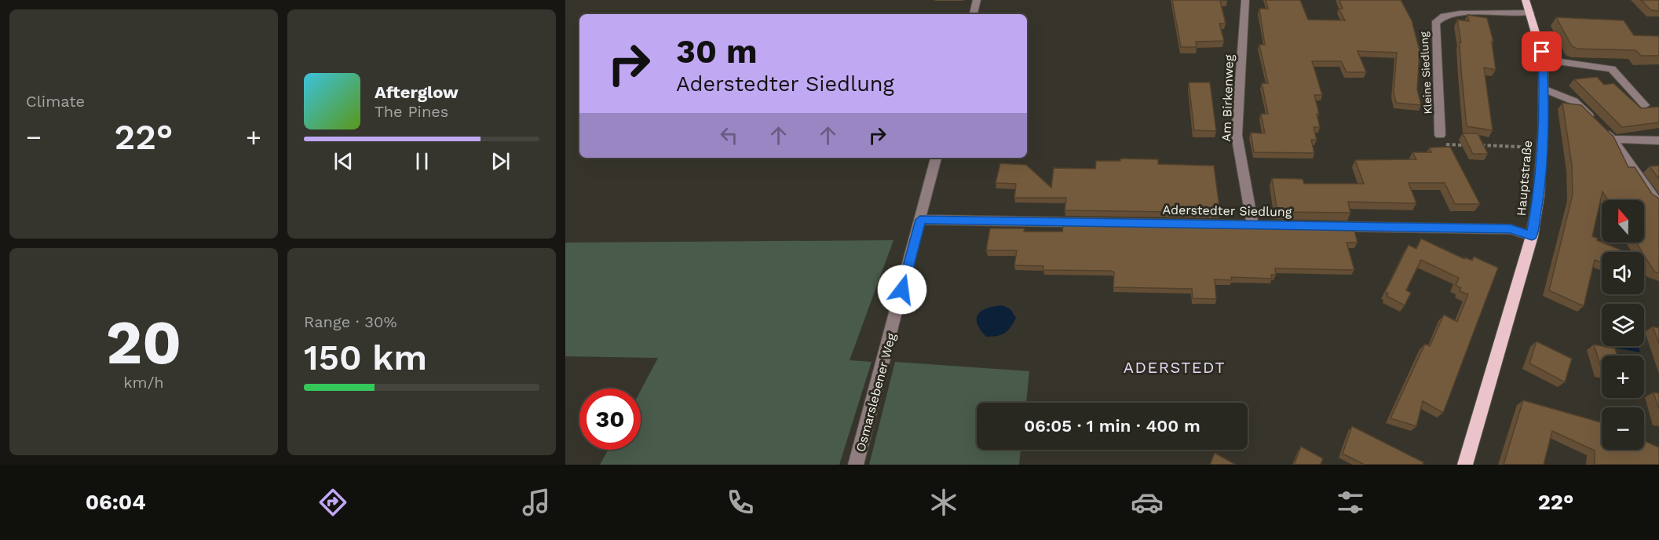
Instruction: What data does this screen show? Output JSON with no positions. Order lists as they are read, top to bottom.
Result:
{
  "streets": {
    "main road": ["Hauptstraße"],
    "street": [
      "Kleine Siedlung",
      "Am Birkenweg",
      "Aderstedter Siedlung",
      "Osmarslebener Weg"
    ]
  },
  "crossings": [
    ["Kleine Siedlung", "Hauptstraße"],
    ["Am Birkenweg", "Aderstedter Siedlung"],
    ["Hauptstraße", "Aderstedter Siedlung"],
    ["Aderstedter Siedlung", "Osmarslebener Weg"]
  ],
  "districts": ["ADERSTEDT"],
  "north": "top",
  "page": {
    "tile": [
      "Climate",
      ["20", "km/h"],
      ["Range · 30%", "150 km"]
    ],
    "turn": ["30 m", "Aderstedter Siedlung"],
    "song": ["Afterglow", "The Pines"],
    "heat": ["−", "22°", "+"],
    "map_buttons": ["+", "−"],
    "limit": "30",
    "trip": "06:05 · 1 min · 400 m",
    "tabs": ["06:04", "22°"]
  }
}
